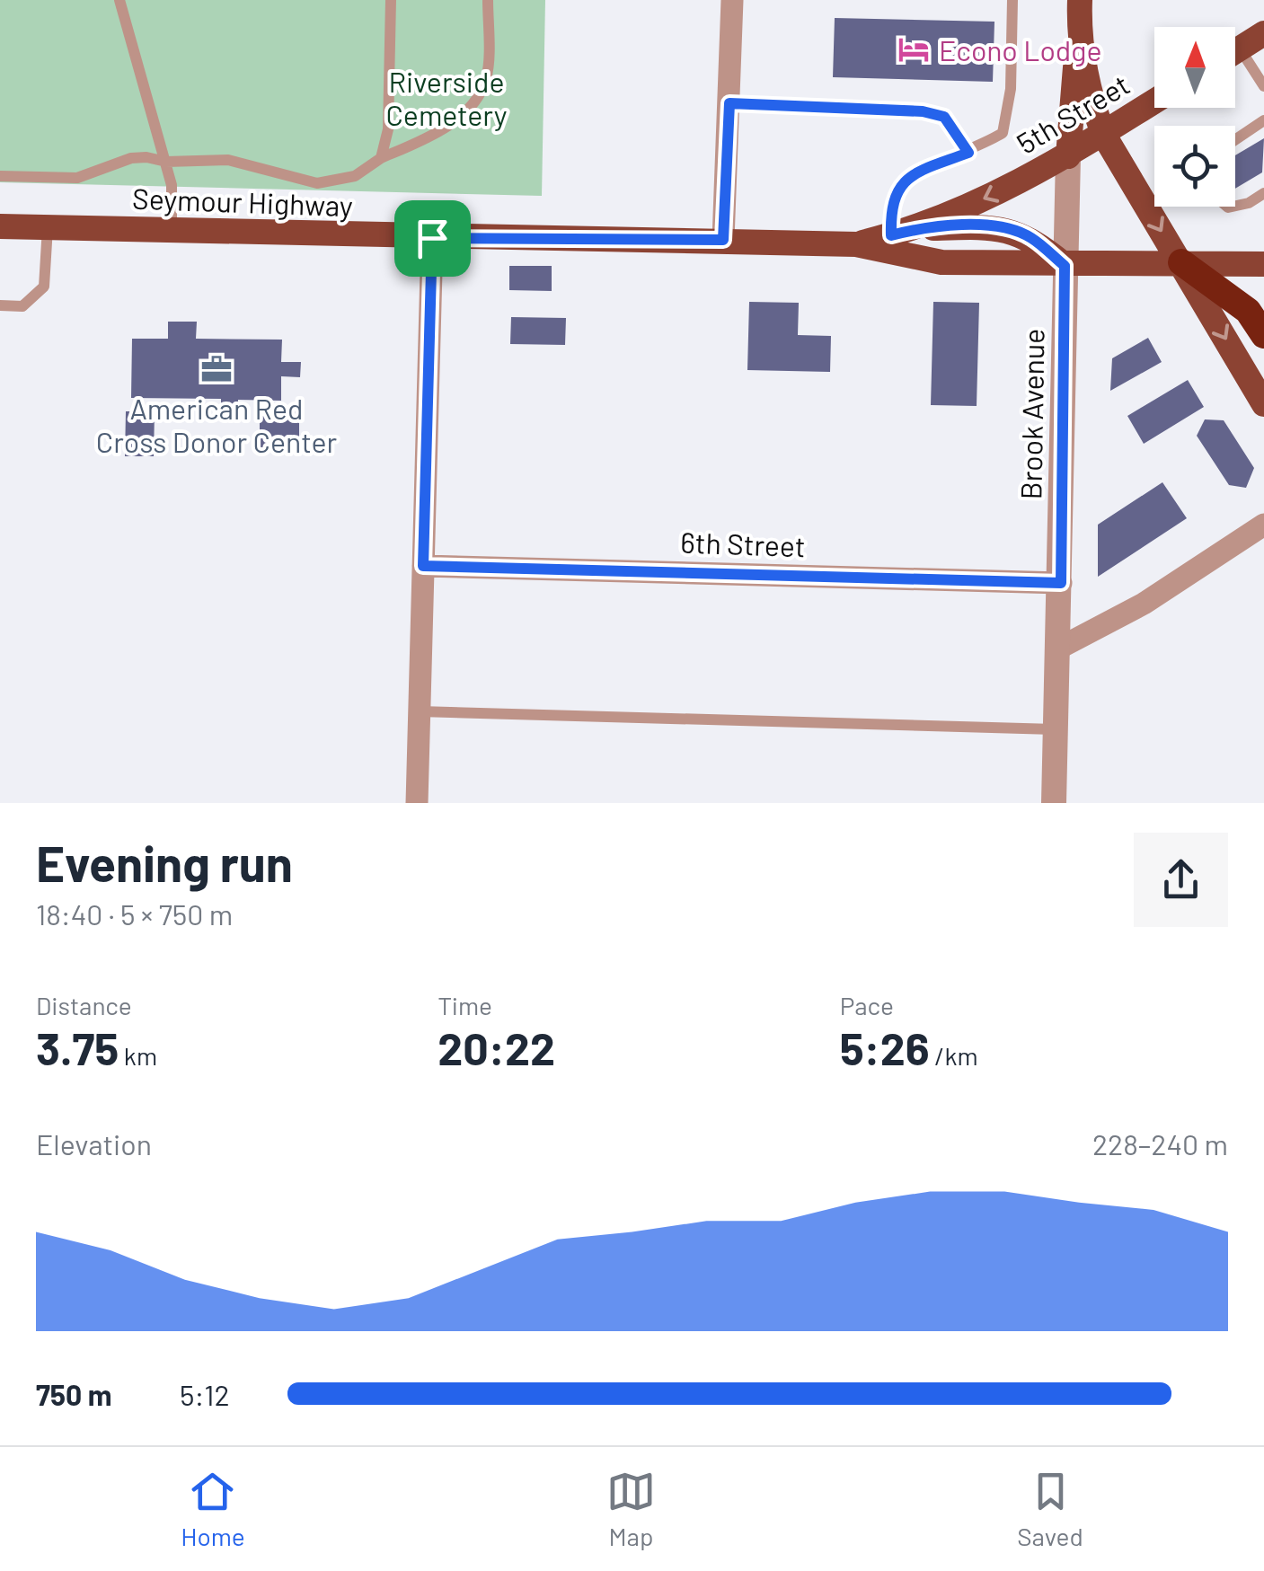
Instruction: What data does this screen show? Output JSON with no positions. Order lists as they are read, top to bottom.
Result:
{
  "streets": {
    "main road": ["5th Street", "Seymour Highway", "Brook Avenue"],
    "street": ["6th Street"]
  },
  "crossings": [
    ["5th Street", "Seymour Highway"],
    ["5th Street", "Brook Avenue"],
    ["Seymour Highway", "Brook Avenue"],
    ["Brook Avenue", "6th Street"]
  ],
  "one_way": ["5th Street"],
  "parks": ["Riverside Cemetery"],
  "places": {
    "hotel": ["Econo Lodge"],
    "office": ["American Red Cross Donor Center"]
  },
  "north": "top",
  "page": {
    "heading": ["Evening run", "18:40 · 5 × 750 m"],
    "stats": [
      ["Distance", "3.75 km"],
      ["Time", "20:22"],
      ["Pace", "5:26 /km"]
    ],
    "chart": ["Elevation", "228–240 m"],
    "list": [
      {
        "name": "750 m",
        "note": "5:12"
      }
    ],
    "tabs": ["Home", "Map", "Saved"]
  }
}
